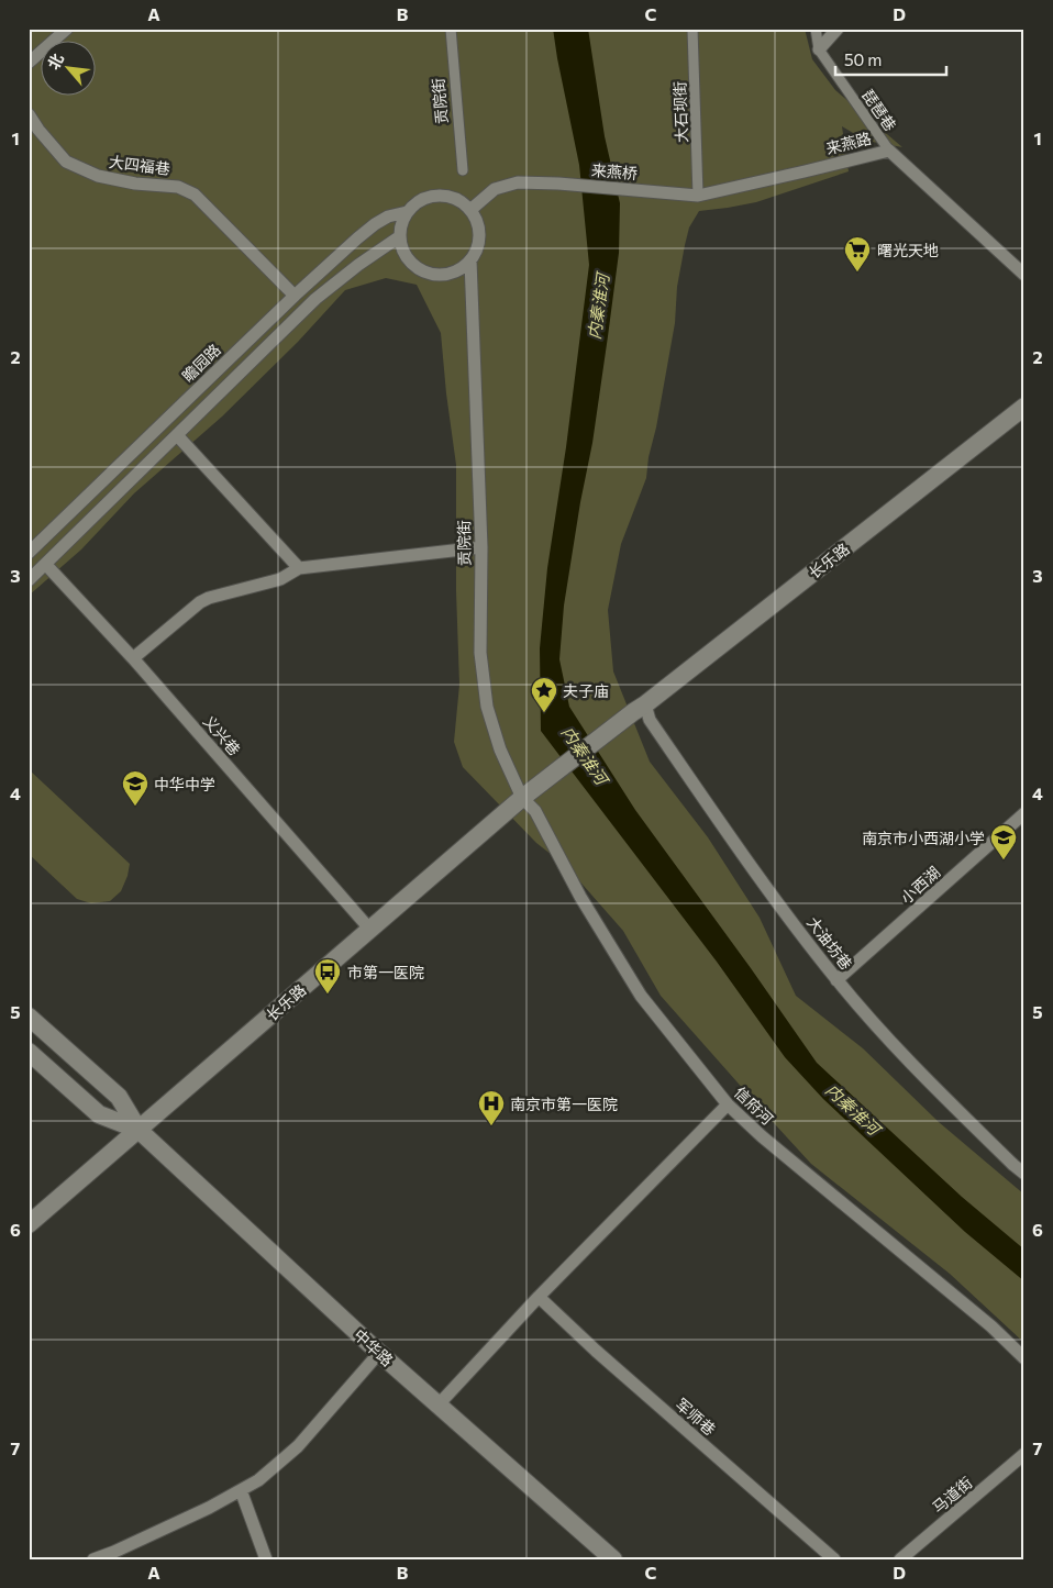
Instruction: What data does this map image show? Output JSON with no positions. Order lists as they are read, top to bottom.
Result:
{
  "streets": {
    "main road": ["长乐路", "中华路"],
    "street": [
      "贡院街",
      "琵琶巷",
      "大石坝街",
      "来燕路",
      "大四福巷",
      "来燕桥",
      "瞻园路",
      "义兴巷",
      "小西湖",
      "大油坊巷",
      "信府河",
      "军师巷",
      "马道街"
    ]
  },
  "crossings": [
    ["贡院街", "来燕桥"],
    ["贡院街", "瞻园路"],
    ["贡院街", "长乐路"],
    ["贡院街", "信府河"],
    ["琵琶巷", "来燕路"],
    ["大石坝街", "来燕路"],
    ["来燕路", "来燕桥"],
    ["大四福巷", "瞻园路"],
    ["来燕桥", "瞻园路"],
    ["瞻园路", "义兴巷"],
    ["长乐路", "义兴巷"],
    ["长乐路", "大油坊巷"],
    ["长乐路", "中华路"],
    ["小西湖", "大油坊巷"]
  ],
  "water": ["内秦淮河"],
  "places": {
    "supermarket": ["曙光天地"],
    "place": ["夫子庙"],
    "school or university": ["中华中学", "南京市小西湖小学"],
    "bus stop": ["市第一医院"],
    "hospital": ["南京市第一医院"]
  },
  "scale_bar": "50 m",
  "north": "top left",
  "grid": {
    "columns": [
      "A",
      "B",
      "C",
      "D"
    ],
    "rows": [
      "1",
      "2",
      "3",
      "4",
      "5",
      "6",
      "7"
    ]
  }
}
